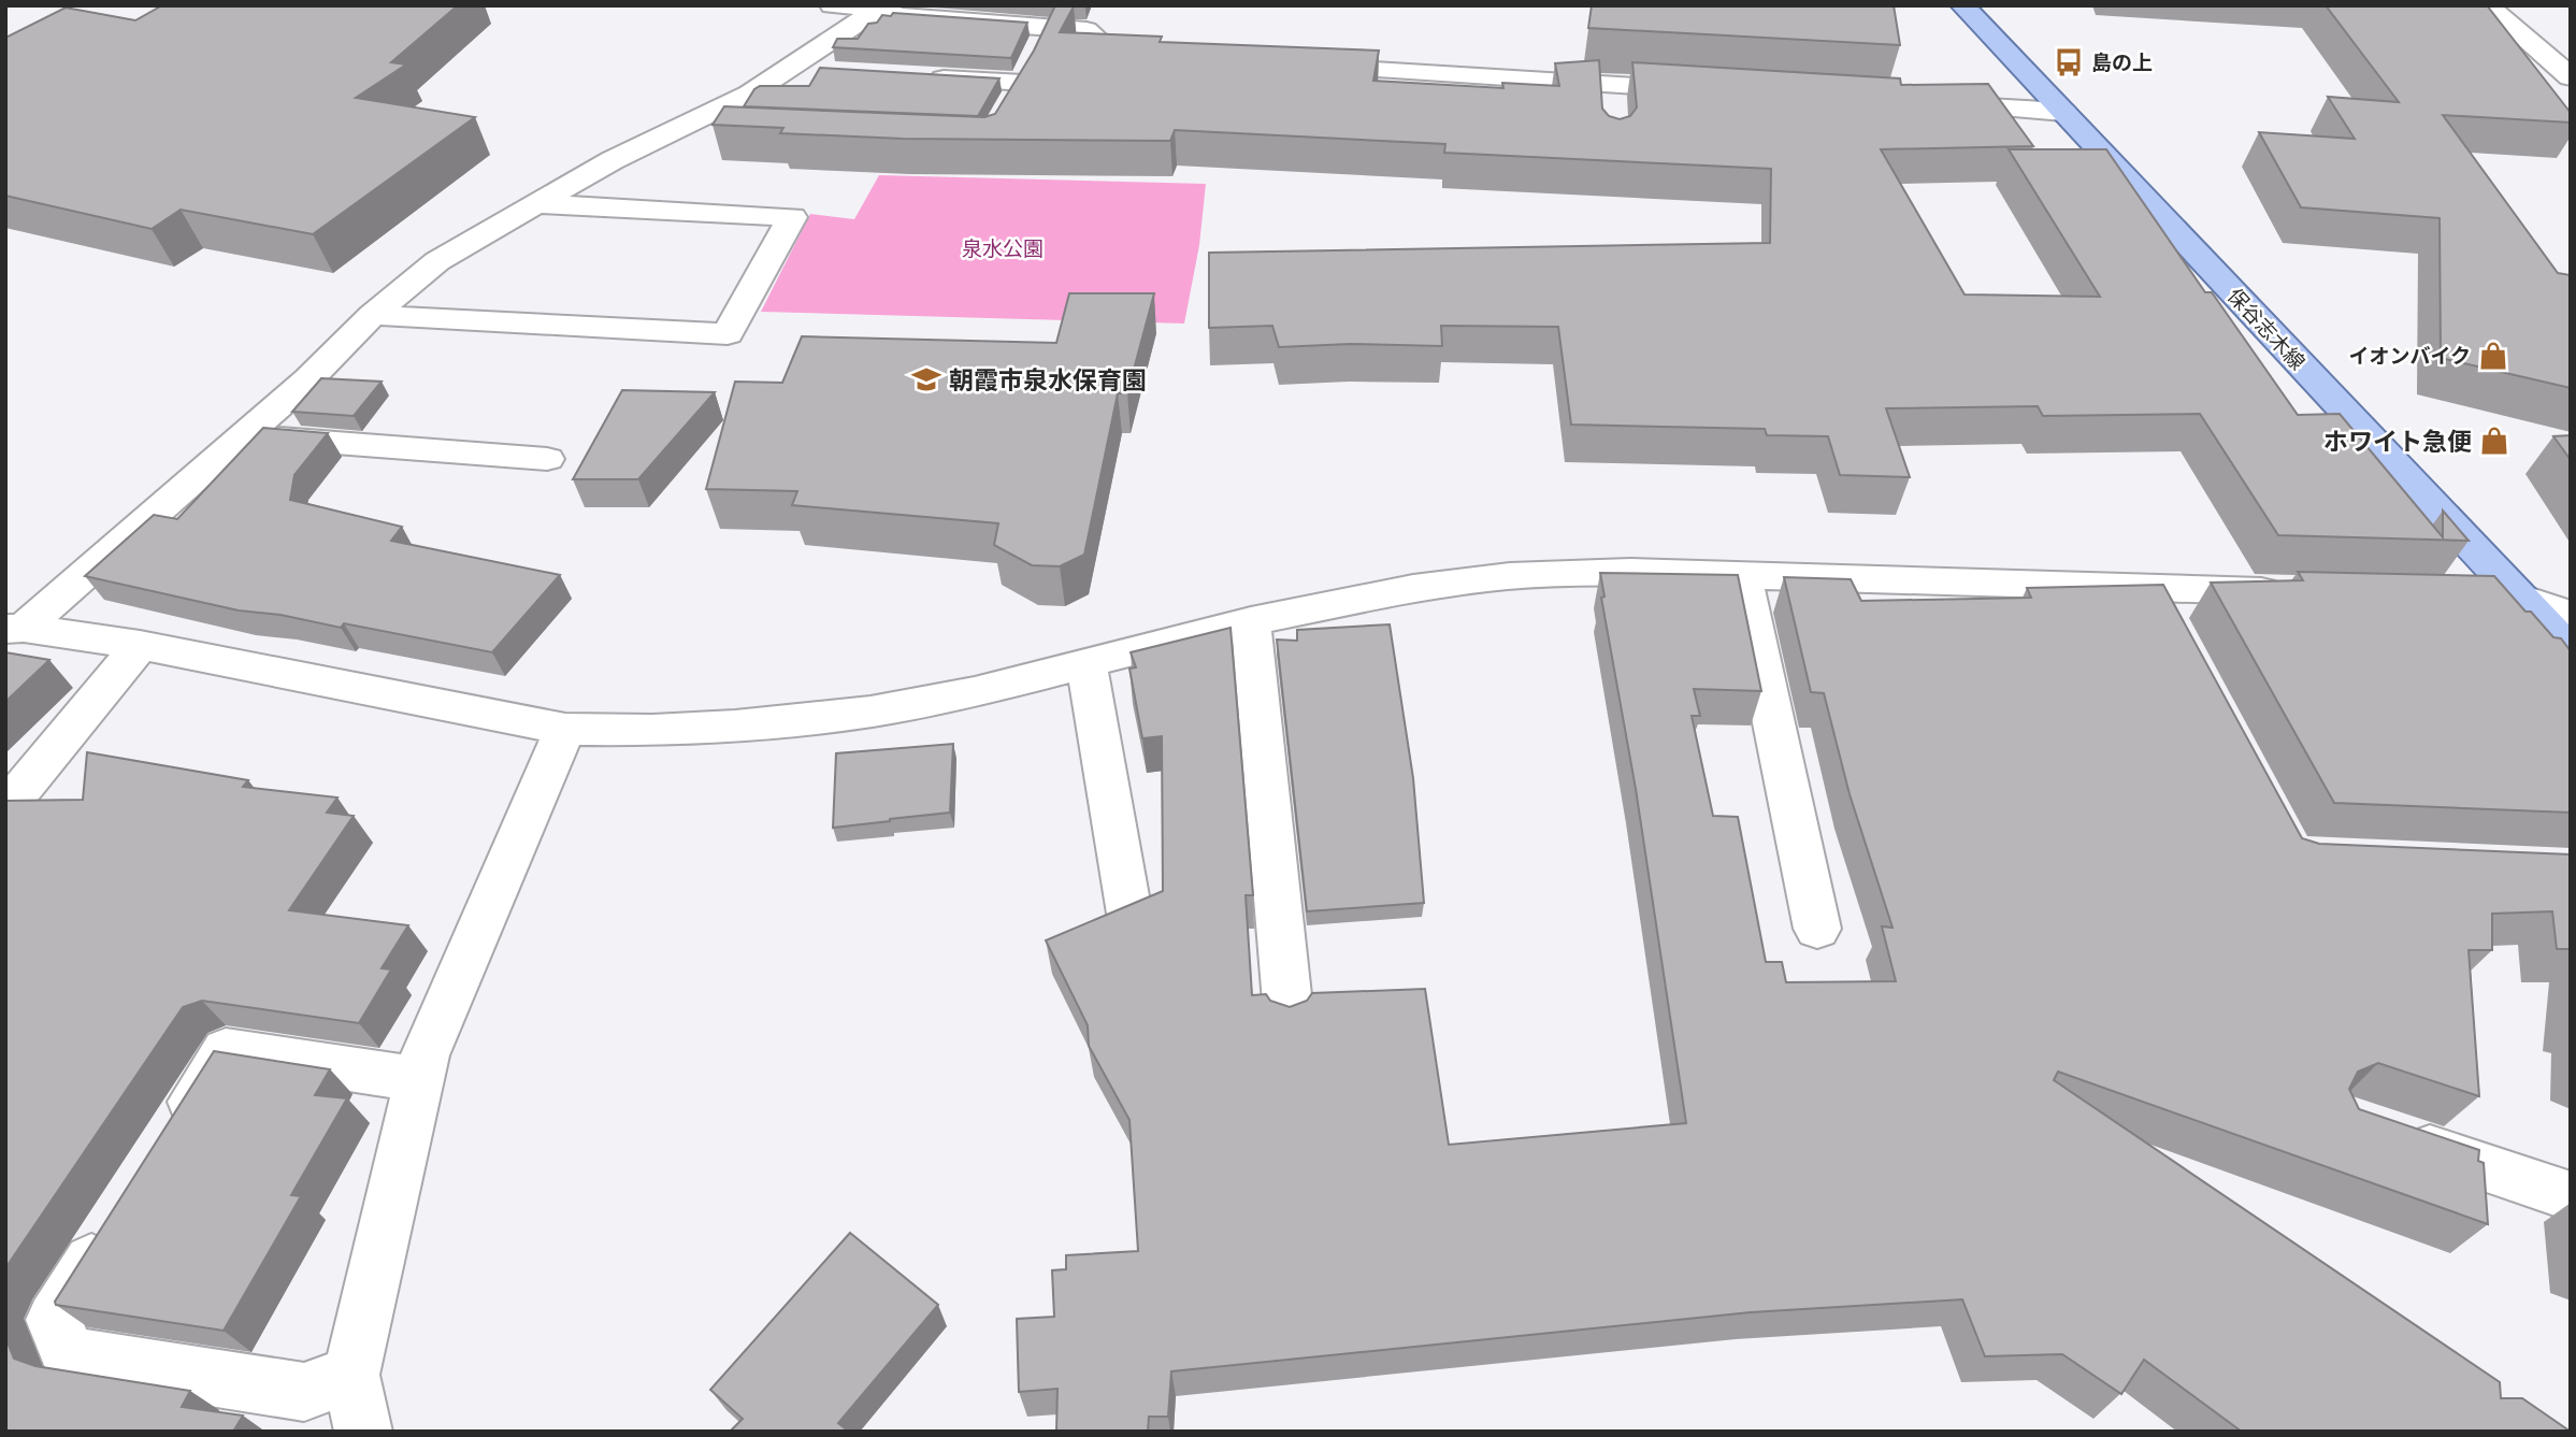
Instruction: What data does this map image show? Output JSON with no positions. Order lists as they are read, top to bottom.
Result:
{
  "streets": {
    "main road": ["保谷志木線"]
  },
  "parks": ["泉水公園"],
  "places": {
    "bus stop": ["島の上"],
    "shop": ["イオンバイク", "ホワイト急便"],
    "school or university": ["朝霞市泉水保育園"]
  }
}
